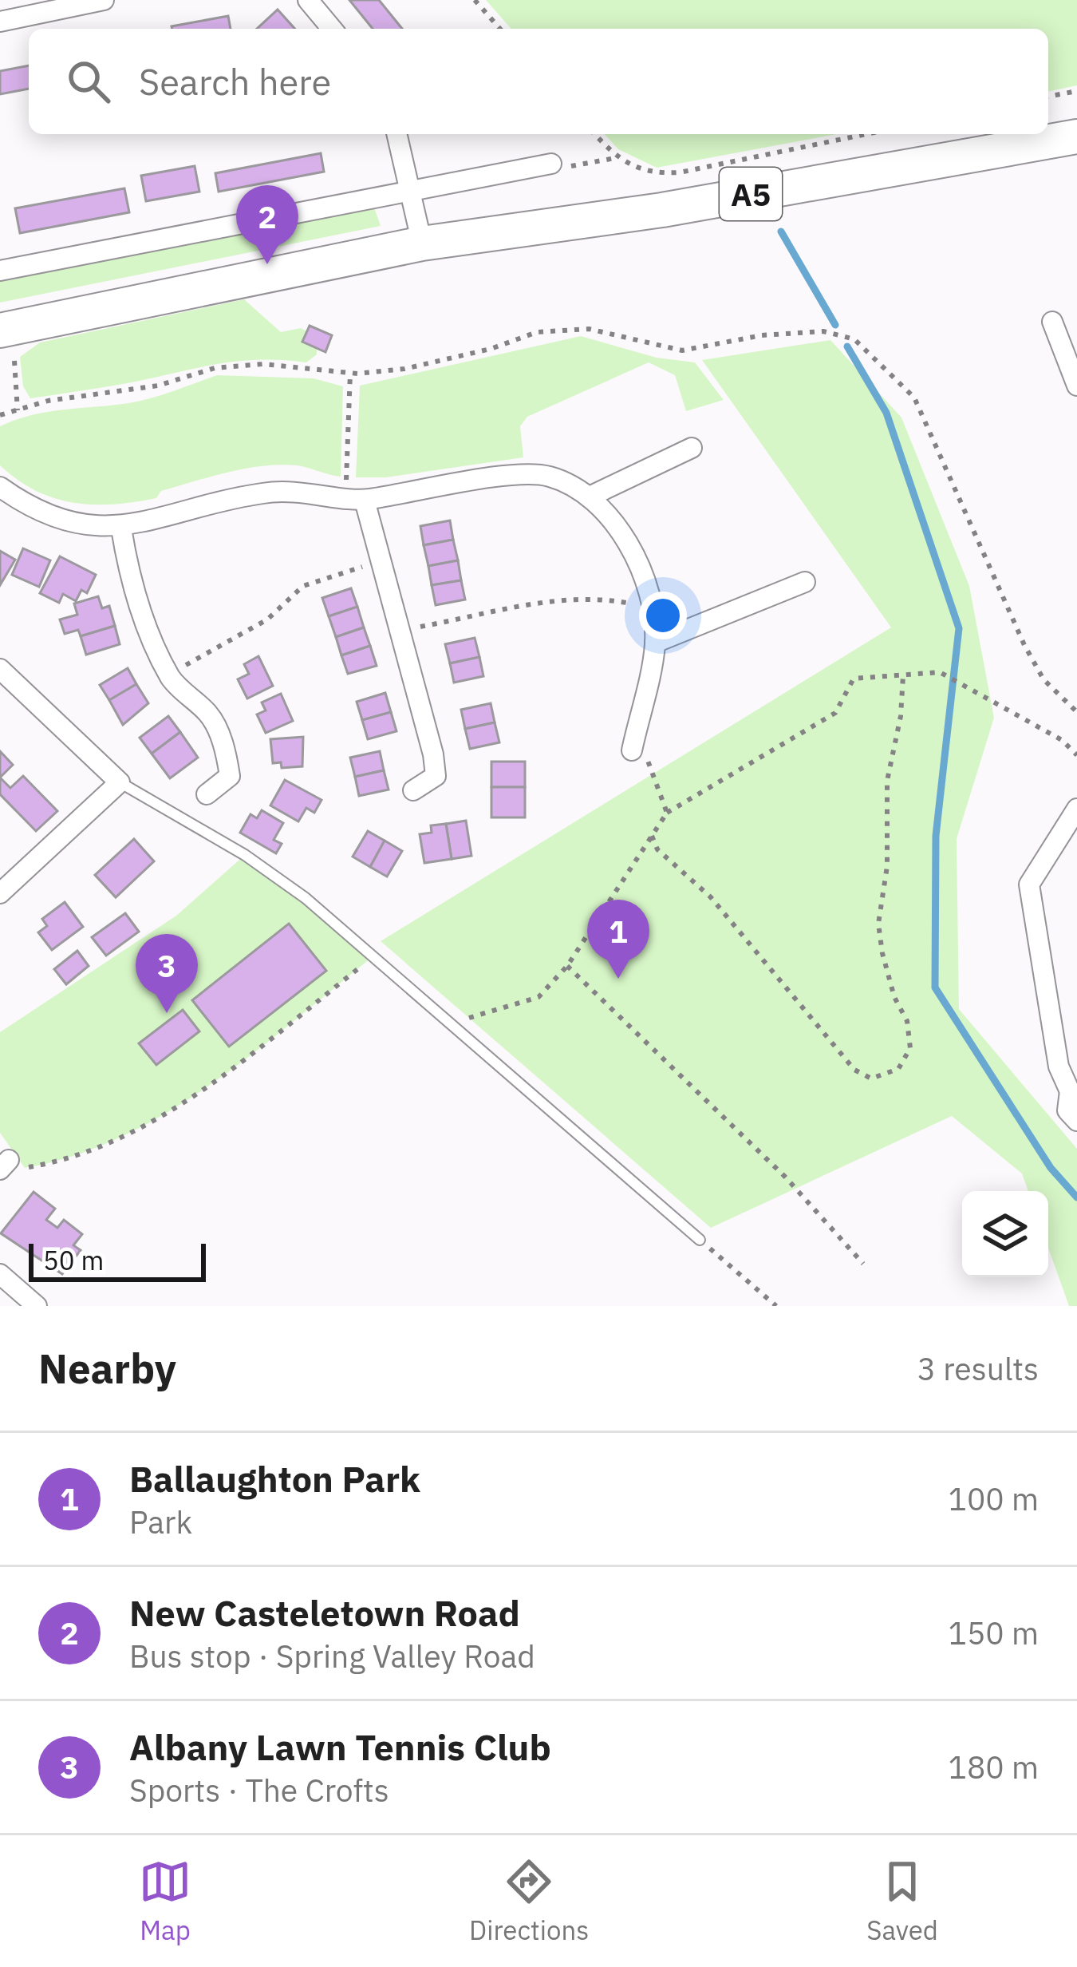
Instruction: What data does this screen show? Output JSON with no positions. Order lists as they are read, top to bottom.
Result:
{
  "streets": {
    "highway": ["A5"]
  },
  "scale_bar": "50 m",
  "page": {
    "search": "Search here",
    "pins": ["2", "1", "3"],
    "scale": "50 m",
    "heading": ["Nearby", "3 results"],
    "list": [
      {
        "mark": "1",
        "name": "Ballaughton Park",
        "note": "Park",
        "value": "100 m"
      },
      {
        "mark": "2",
        "name": "New Casteletown Road",
        "note": "Bus stop · Spring Valley Road",
        "value": "150 m"
      },
      {
        "mark": "3",
        "name": "Albany Lawn Tennis Club",
        "note": "Sports · The Crofts",
        "value": "180 m"
      }
    ],
    "nav": ["Map", "Directions", "Saved"]
  }
}
